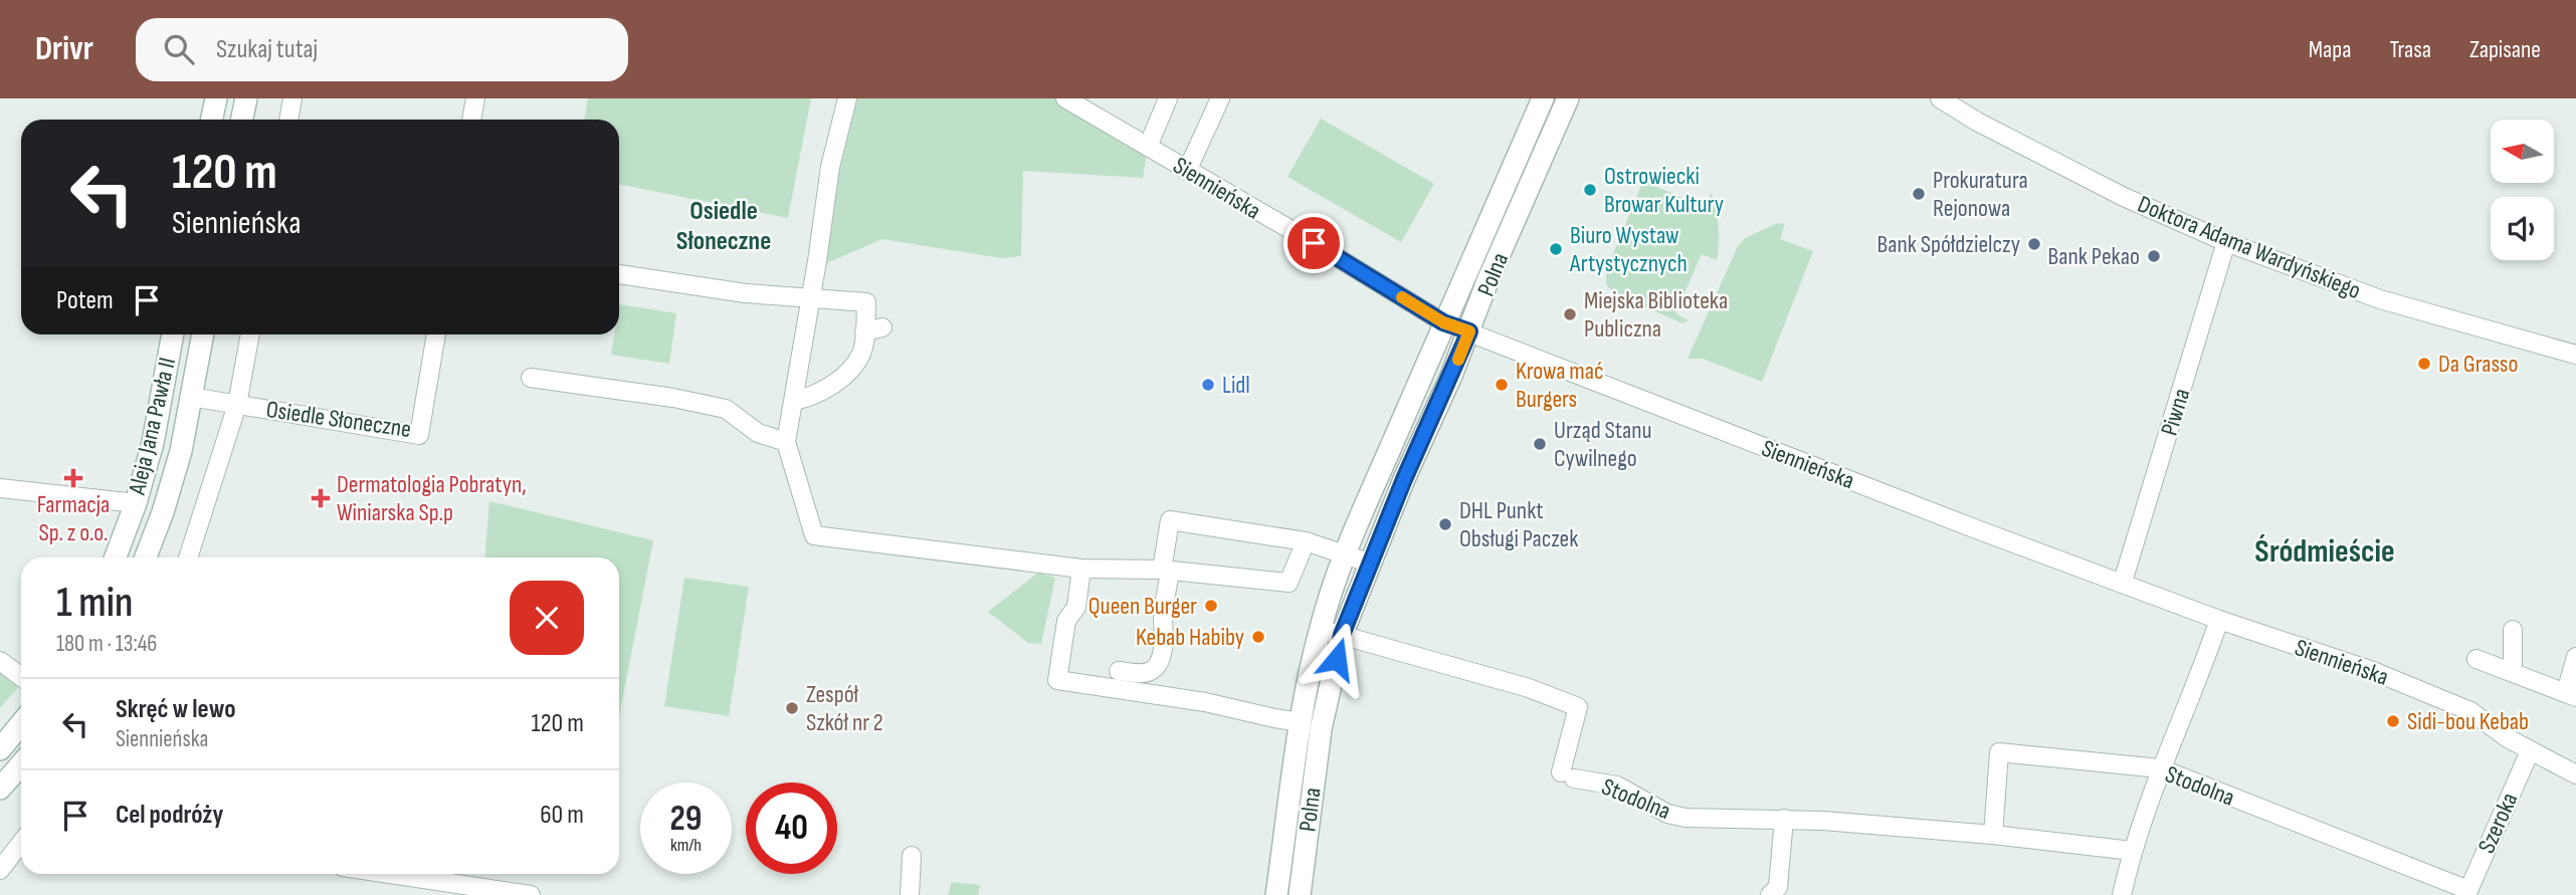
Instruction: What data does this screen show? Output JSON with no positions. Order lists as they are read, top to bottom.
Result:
{
  "streets": {
    "street": [
      "Siennieńska",
      "Doktora Adama Wardyńskiego",
      "Polna",
      "Piwna",
      "Osiedle Słoneczne",
      "Aleja Jana Pawła II",
      "Stodolna",
      "Szeroka"
    ]
  },
  "crossings": [
    ["Siennieńska", "Polna"],
    ["Siennieńska", "Piwna"],
    ["Siennieńska", "Szeroka"],
    ["Doktora Adama Wardyńskiego", "Piwna"],
    ["Polna", "Stodolna"],
    ["Osiedle Słoneczne", "Aleja Jana Pawła II"],
    ["Stodolna", "Szeroka"]
  ],
  "districts": ["Osiedle Słoneczne", "Śródmieście"],
  "places": {
    "other": [
      "Ostrowiecki Browar Kultury",
      "Prokuratura Rejonowa",
      "Bank Spółdzielczy",
      "Biuro Wystaw Artystycznych",
      "Bank Pekao",
      "Miejska Biblioteka Publiczna",
      "Da Grasso",
      "Lidl",
      "Krowa mać Burgers",
      "Urząd Stanu Cywilnego",
      "DHL Punkt Obsługi Paczek",
      "Queen Burger",
      "Kebab Habiby",
      "Zespół Szkół nr 2",
      "Sidi-bou Kebab"
    ],
    "health": ["Farmacja Sp. z o.o.", "Dermatologia Pobratyn, Winiarska Sp.p"]
  },
  "north": "left",
  "page": {
    "header": "Drivr",
    "search": "Szukaj tutaj",
    "nav": ["Mapa", "Trasa", "Zapisane"],
    "turn": ["120 m", "Siennieńska"],
    "then": "Potem",
    "heading": ["1 min", "180 m · 13:46"],
    "list": [
      {
        "name": "Skręć w lewo",
        "note": "Siennieńska",
        "value": "120 m"
      },
      {
        "name": "Cel podróży",
        "value": "60 m"
      }
    ],
    "speed": "29 km/h",
    "limit": "40"
  }
}
